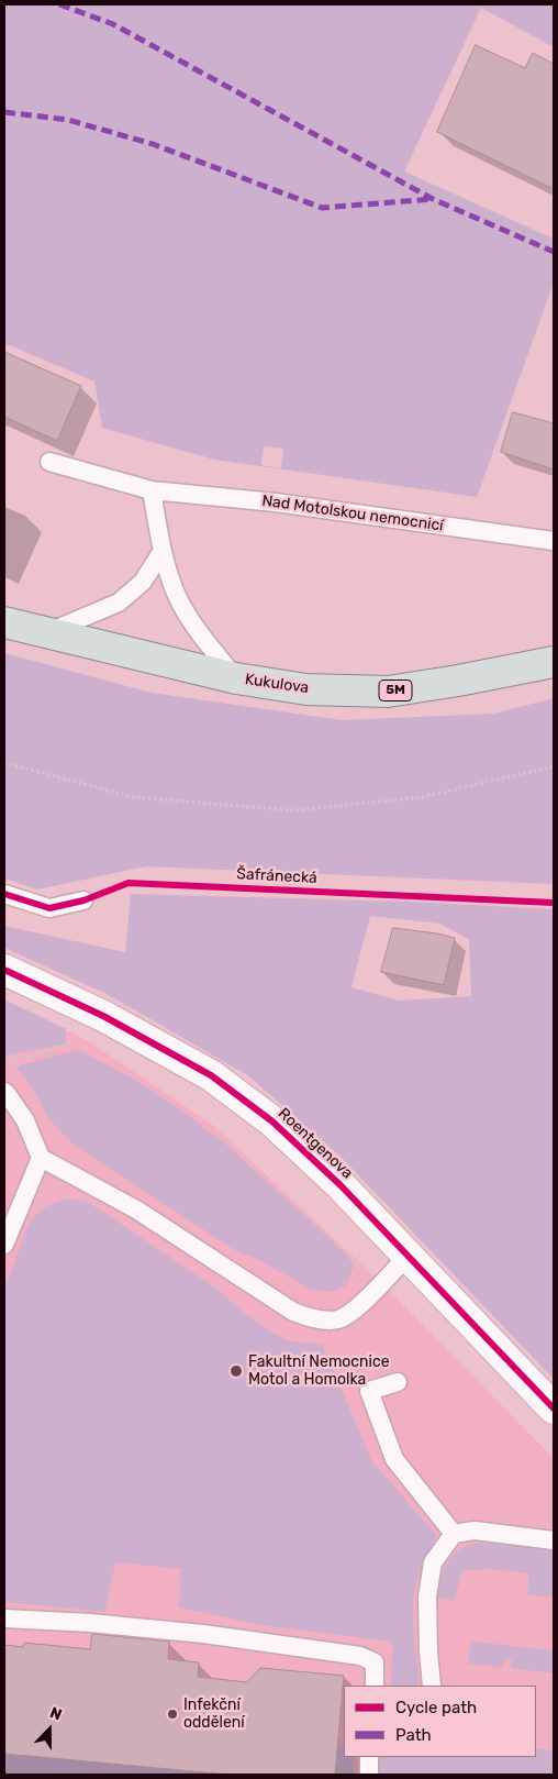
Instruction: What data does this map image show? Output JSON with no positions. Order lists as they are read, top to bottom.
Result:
{
  "streets": {
    "main road": ["Kukulova", "5M"],
    "street": ["Roentgenova"],
    "lane": ["Nad Motolskou nemocnicí"],
    "cycle path": ["Šafránecká"]
  },
  "places": ["Fakultní Nemocnice Motol a Homolka", "Infekční oddělení"],
  "legend": ["Cycle path", "Path"],
  "north": "top"
}
